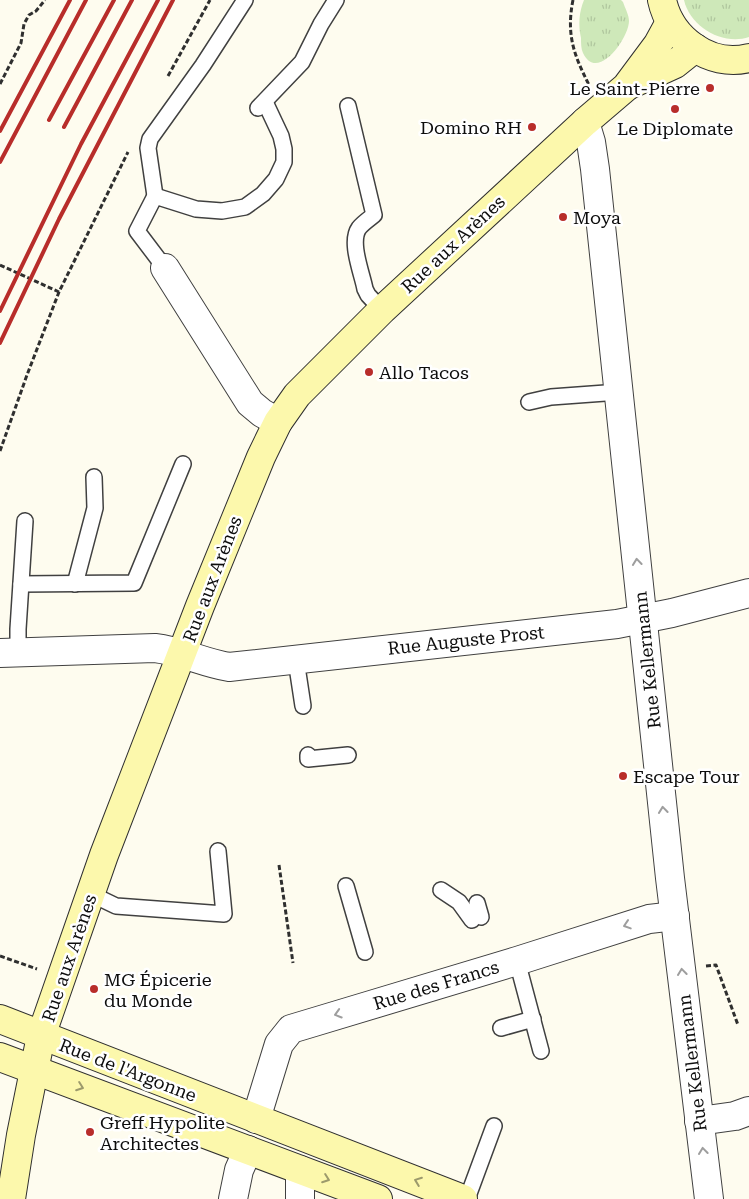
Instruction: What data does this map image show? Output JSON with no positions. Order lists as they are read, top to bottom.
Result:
{
  "streets": {
    "main road": ["Rue aux Arènes", "Rue de l'Argonne"],
    "street": ["Rue Auguste Prost", "Rue Kellermann", "Rue des Francs"]
  },
  "crossings": [
    ["Rue aux Arènes", "Rue Auguste Prost"],
    ["Rue aux Arènes", "Rue Kellermann"],
    ["Rue aux Arènes", "Rue de l'Argonne"],
    ["Rue Auguste Prost", "Rue Kellermann"],
    ["Rue Kellermann", "Rue des Francs"],
    ["Rue des Francs", "Rue de l'Argonne"]
  ],
  "one_way": ["Rue Kellermann", "Rue des Francs"],
  "places": [
    "Le Saint-Pierre",
    "Le Diplomate",
    "Domino RH",
    "Moya",
    "Allo Tacos",
    "Escape Tour",
    "MG Épicerie du Monde",
    "Greff Hypolite Architectes"
  ]
}
